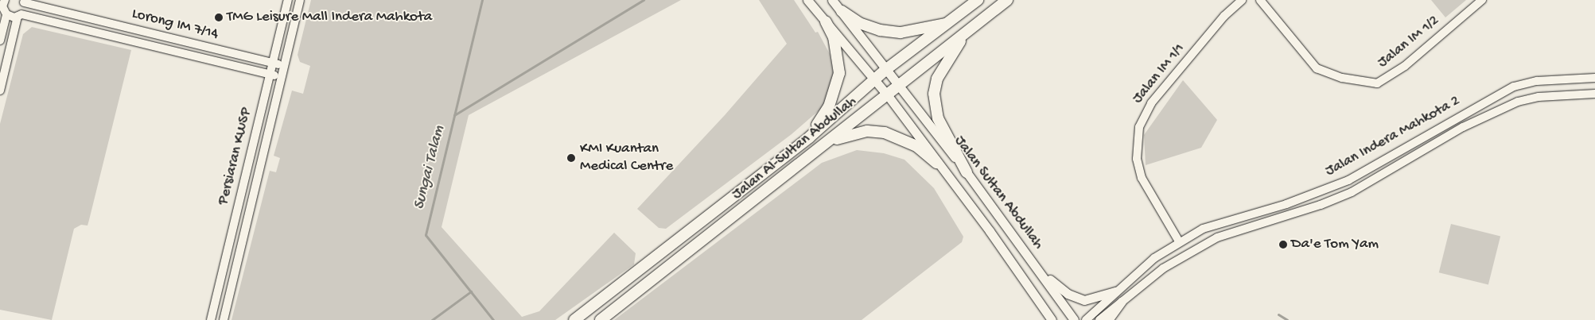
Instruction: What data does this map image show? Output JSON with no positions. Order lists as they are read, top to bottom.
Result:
{
  "streets": {
    "main road": ["Jalan Al-Sultan Abdullah", "Jalan Sultan Abdullah"],
    "street": [
      "Lorong IM 7/14",
      "Jalan IM 1/2",
      "Jalan IM 1/1",
      "Jalan Indera Mahkota 2",
      "Persiaran KWSP"
    ]
  },
  "crossings": [
    ["Lorong IM 7/14", "Persiaran KWSP"],
    ["Jalan IM 1/1", "Jalan Indera Mahkota 2"],
    ["Jalan Al-Sultan Abdullah", "Jalan Sultan Abdullah"]
  ],
  "water": ["Sungai Talam"],
  "places": ["TMG Leisure Mall Indera Mahkota", "KMI Kuantan Medical Centre", "Da'e Tom Yam"]
}
